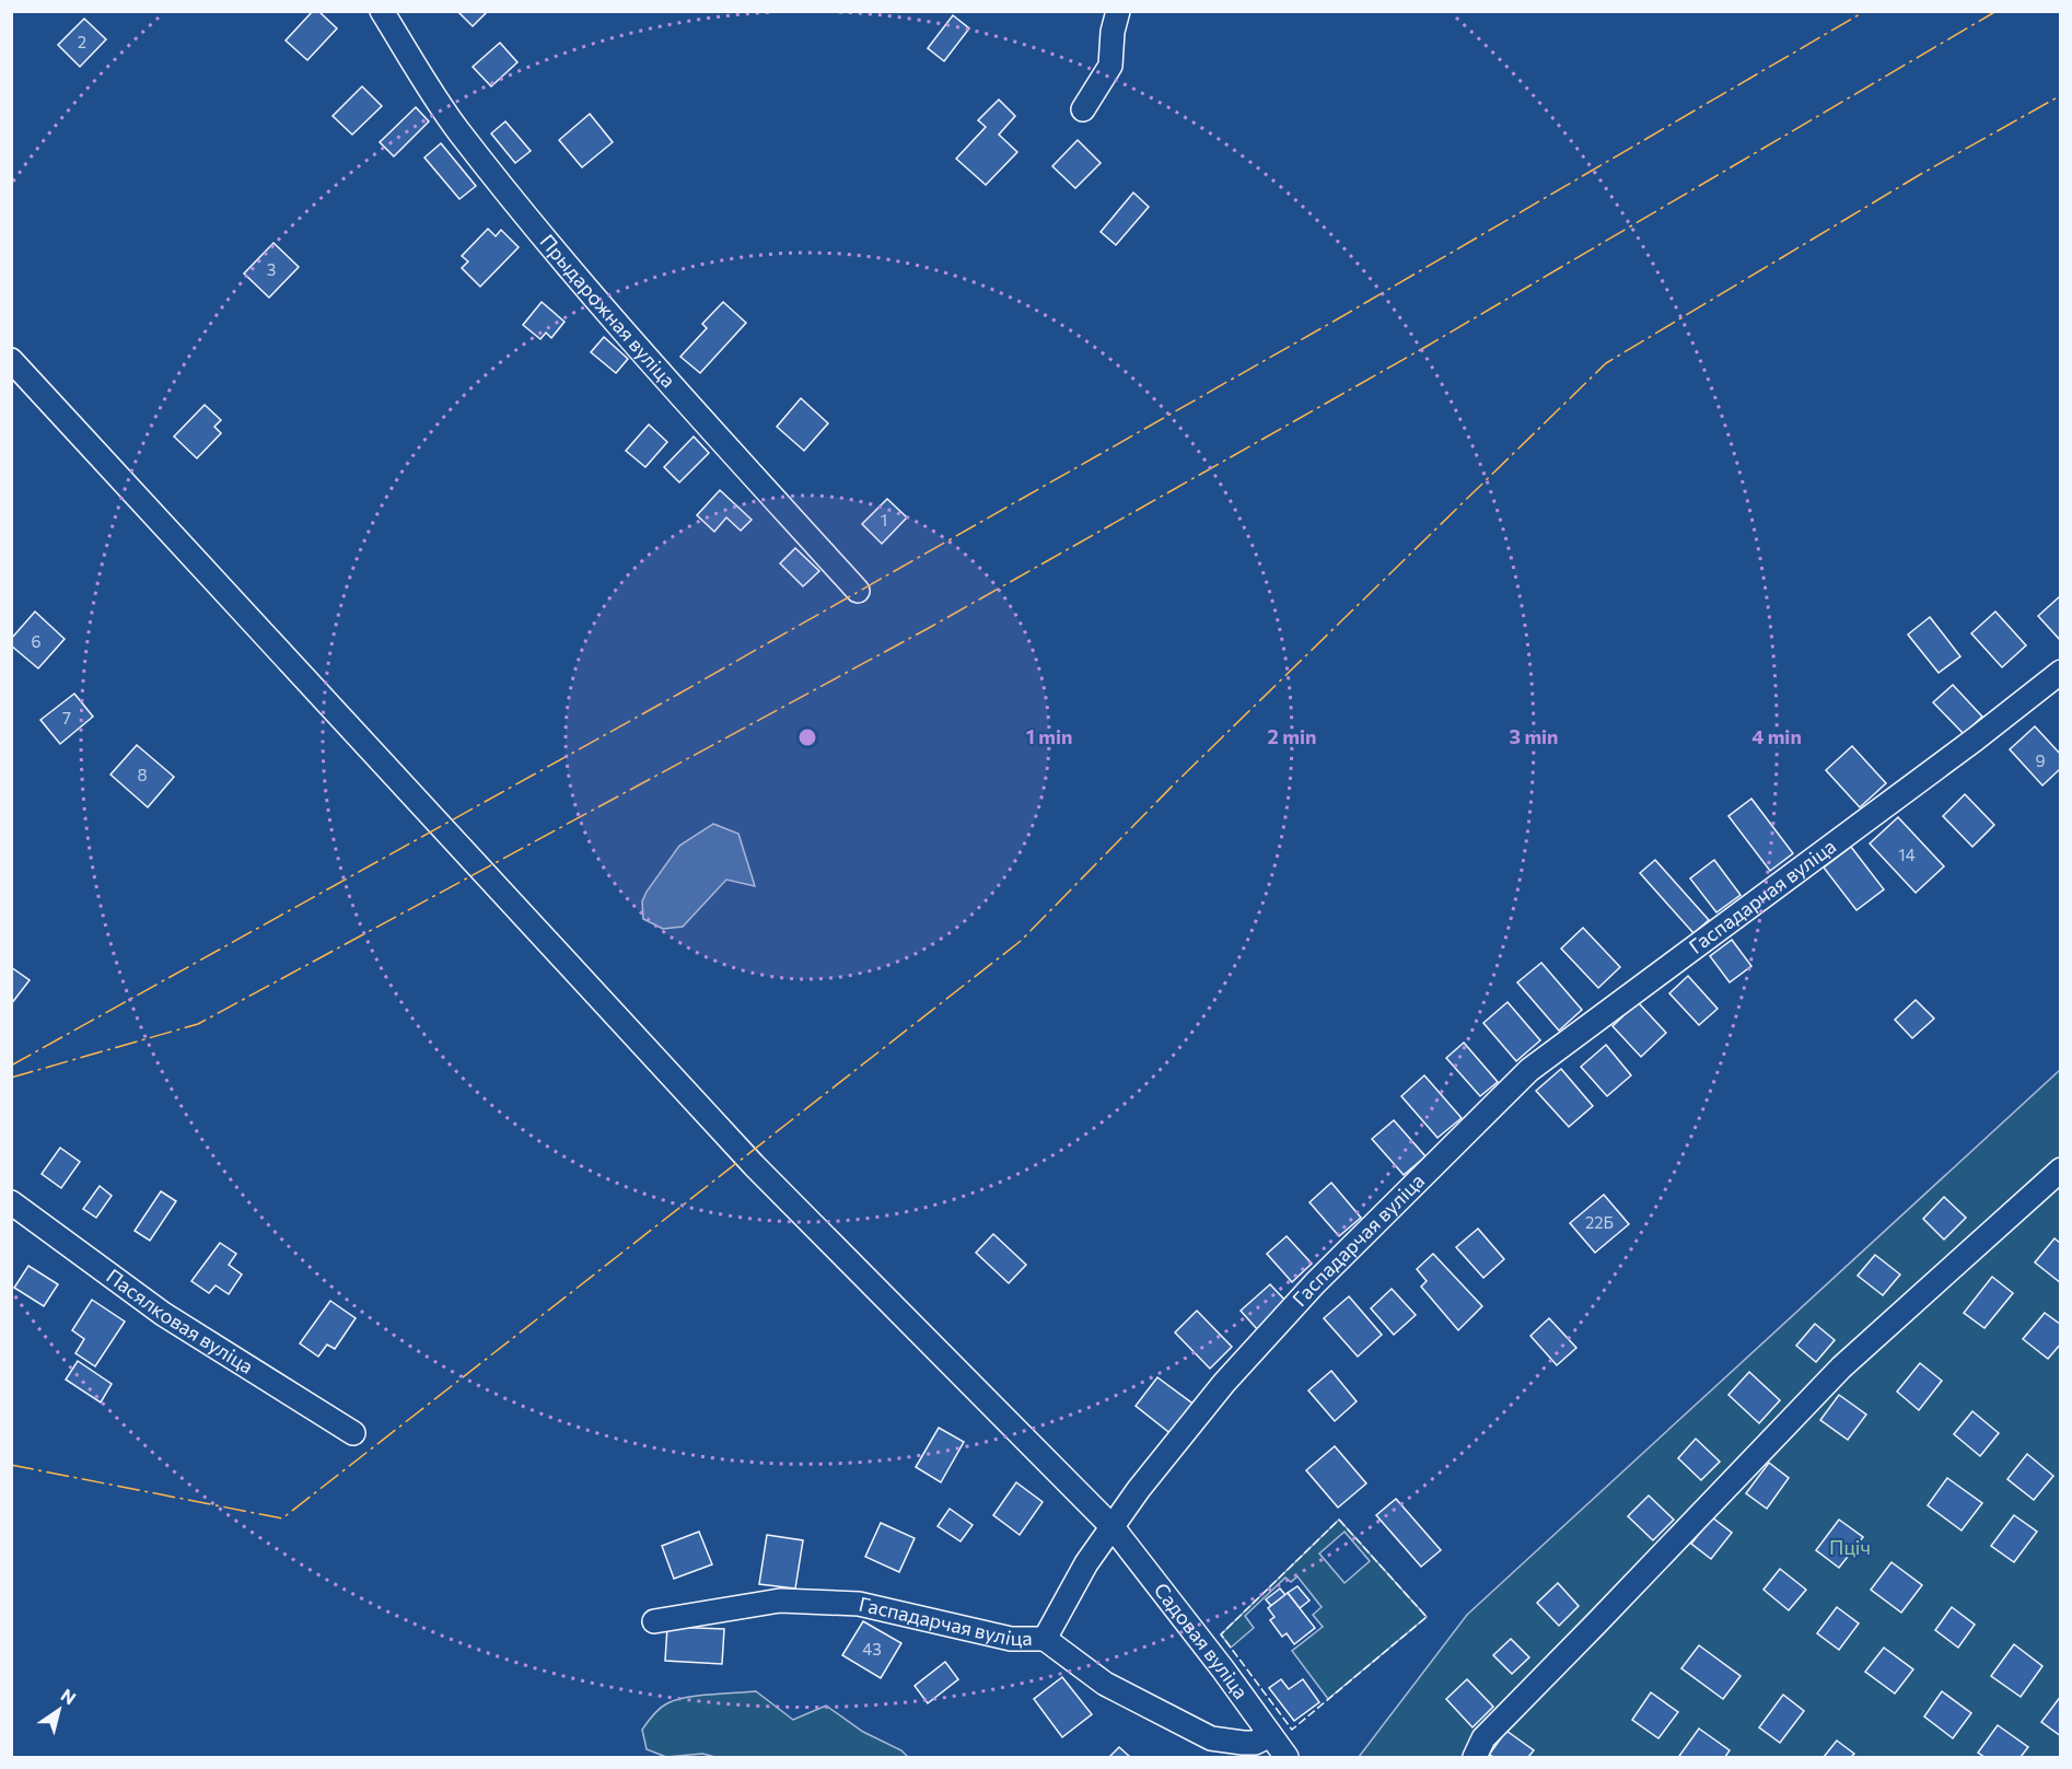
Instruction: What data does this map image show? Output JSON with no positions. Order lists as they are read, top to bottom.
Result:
{
  "streets": {
    "street": [
      "Прыдарожная вуліца",
      "Гаспадарчая вуліца",
      "Пасялковая вуліца",
      "Садовая вуліца"
    ]
  },
  "crossings": [
    ["Гаспадарчая вуліца", "Садовая вуліца"]
  ],
  "parks": ["Пціч"],
  "house_numbers": [
    "2",
    "3",
    "1",
    "6",
    "7",
    "9",
    "8",
    "14",
    "22Б",
    "43"
  ],
  "north": "top right",
  "rings": [
    "1 min",
    "2 min",
    "3 min",
    "4 min"
  ]
}
